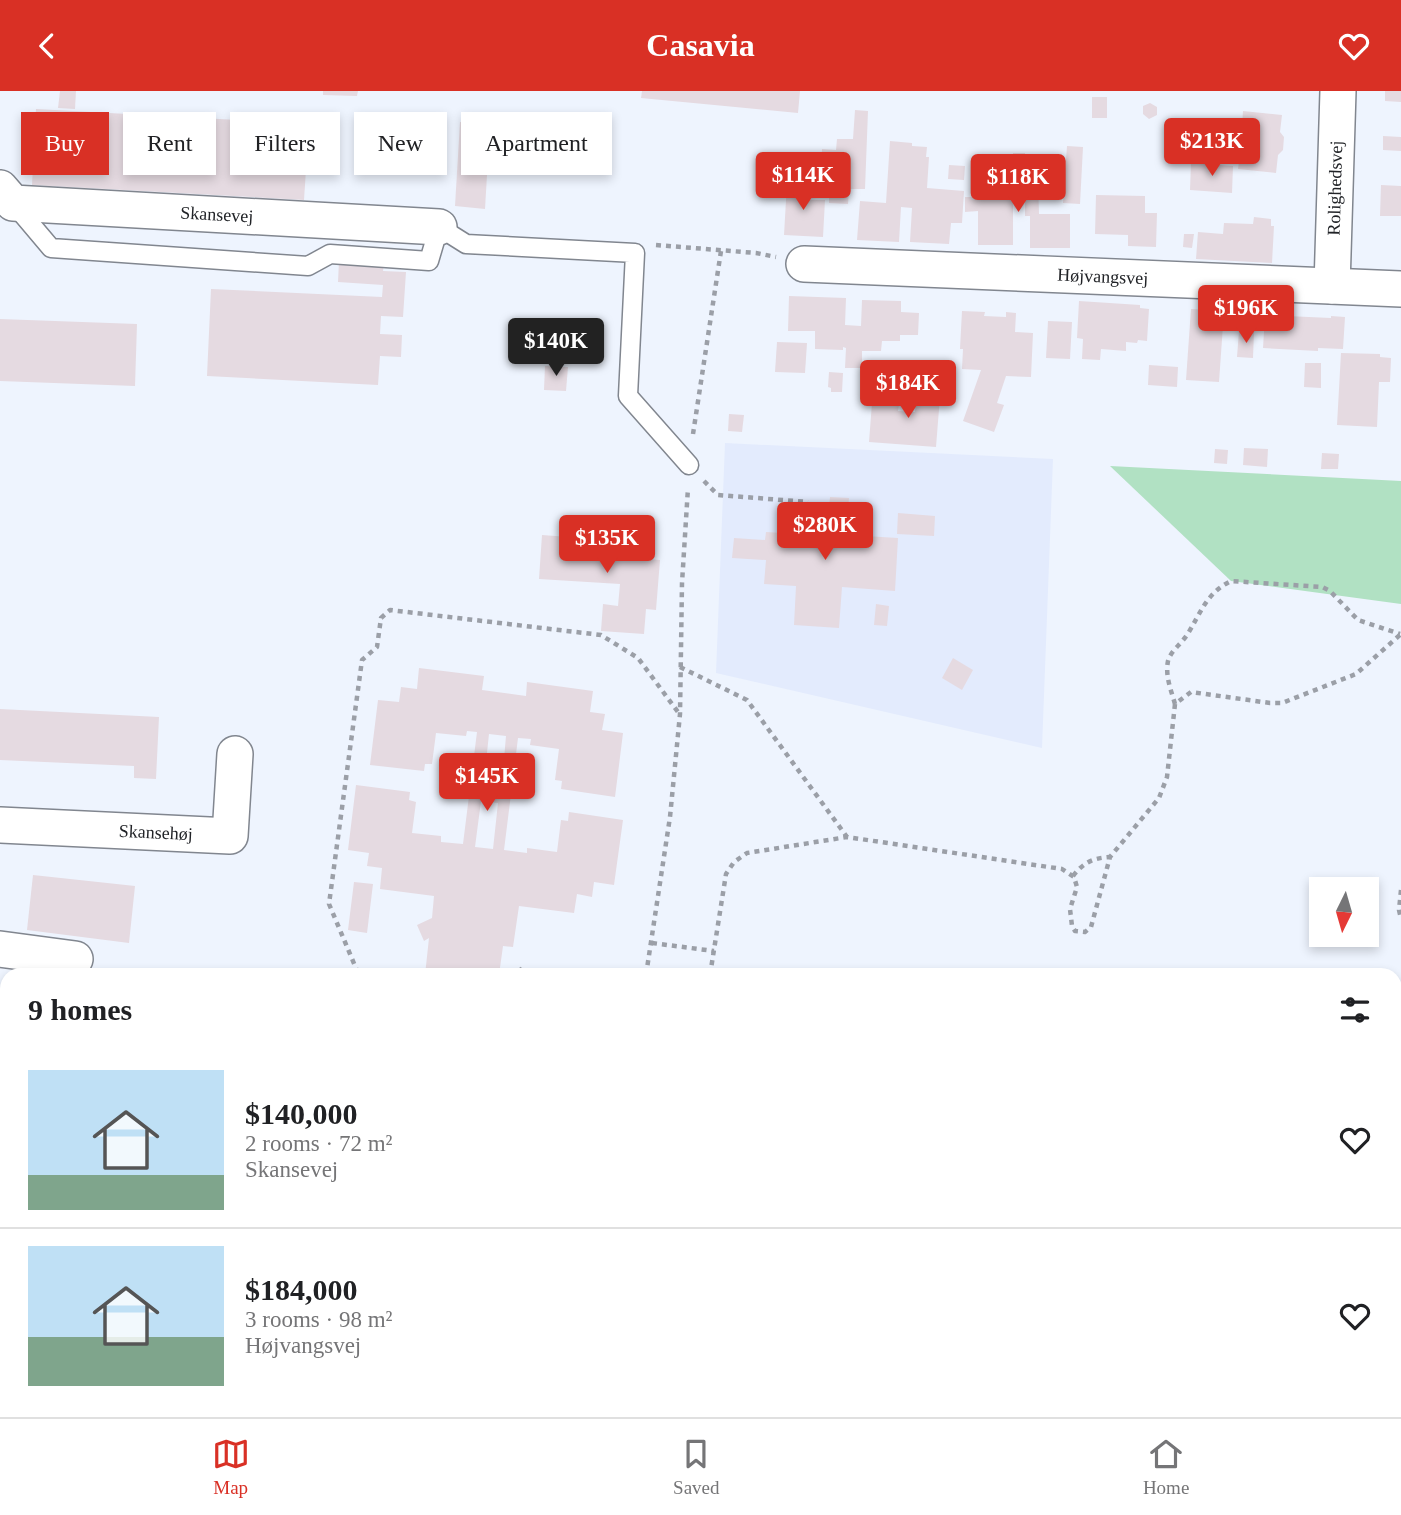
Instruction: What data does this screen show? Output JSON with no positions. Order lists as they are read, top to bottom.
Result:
{
  "streets": {
    "street": [
      "Rolighedsvej",
      "Skansevej",
      "Højvangsvej",
      "Skansehøj"
    ]
  },
  "crossings": [
    ["Rolighedsvej", "Højvangsvej"]
  ],
  "north": "bottom",
  "page": {
    "header": "Casavia",
    "chip": [
      "Buy",
      "Rent",
      "Filters",
      "New",
      "Apartment"
    ],
    "price": [
      "$213K",
      "$114K",
      "$118K",
      "$196K",
      "$140K",
      "$184K",
      "$280K",
      "$135K",
      "$145K"
    ],
    "heading": "9 homes",
    "list": [
      {
        "name": "$140,000",
        "note": "2 rooms · 72 m² · Skansevej"
      },
      {
        "name": "$184,000",
        "note": "3 rooms · 98 m² · Højvangsvej"
      }
    ],
    "tabs": ["Map", "Saved", "Home"]
  }
}
